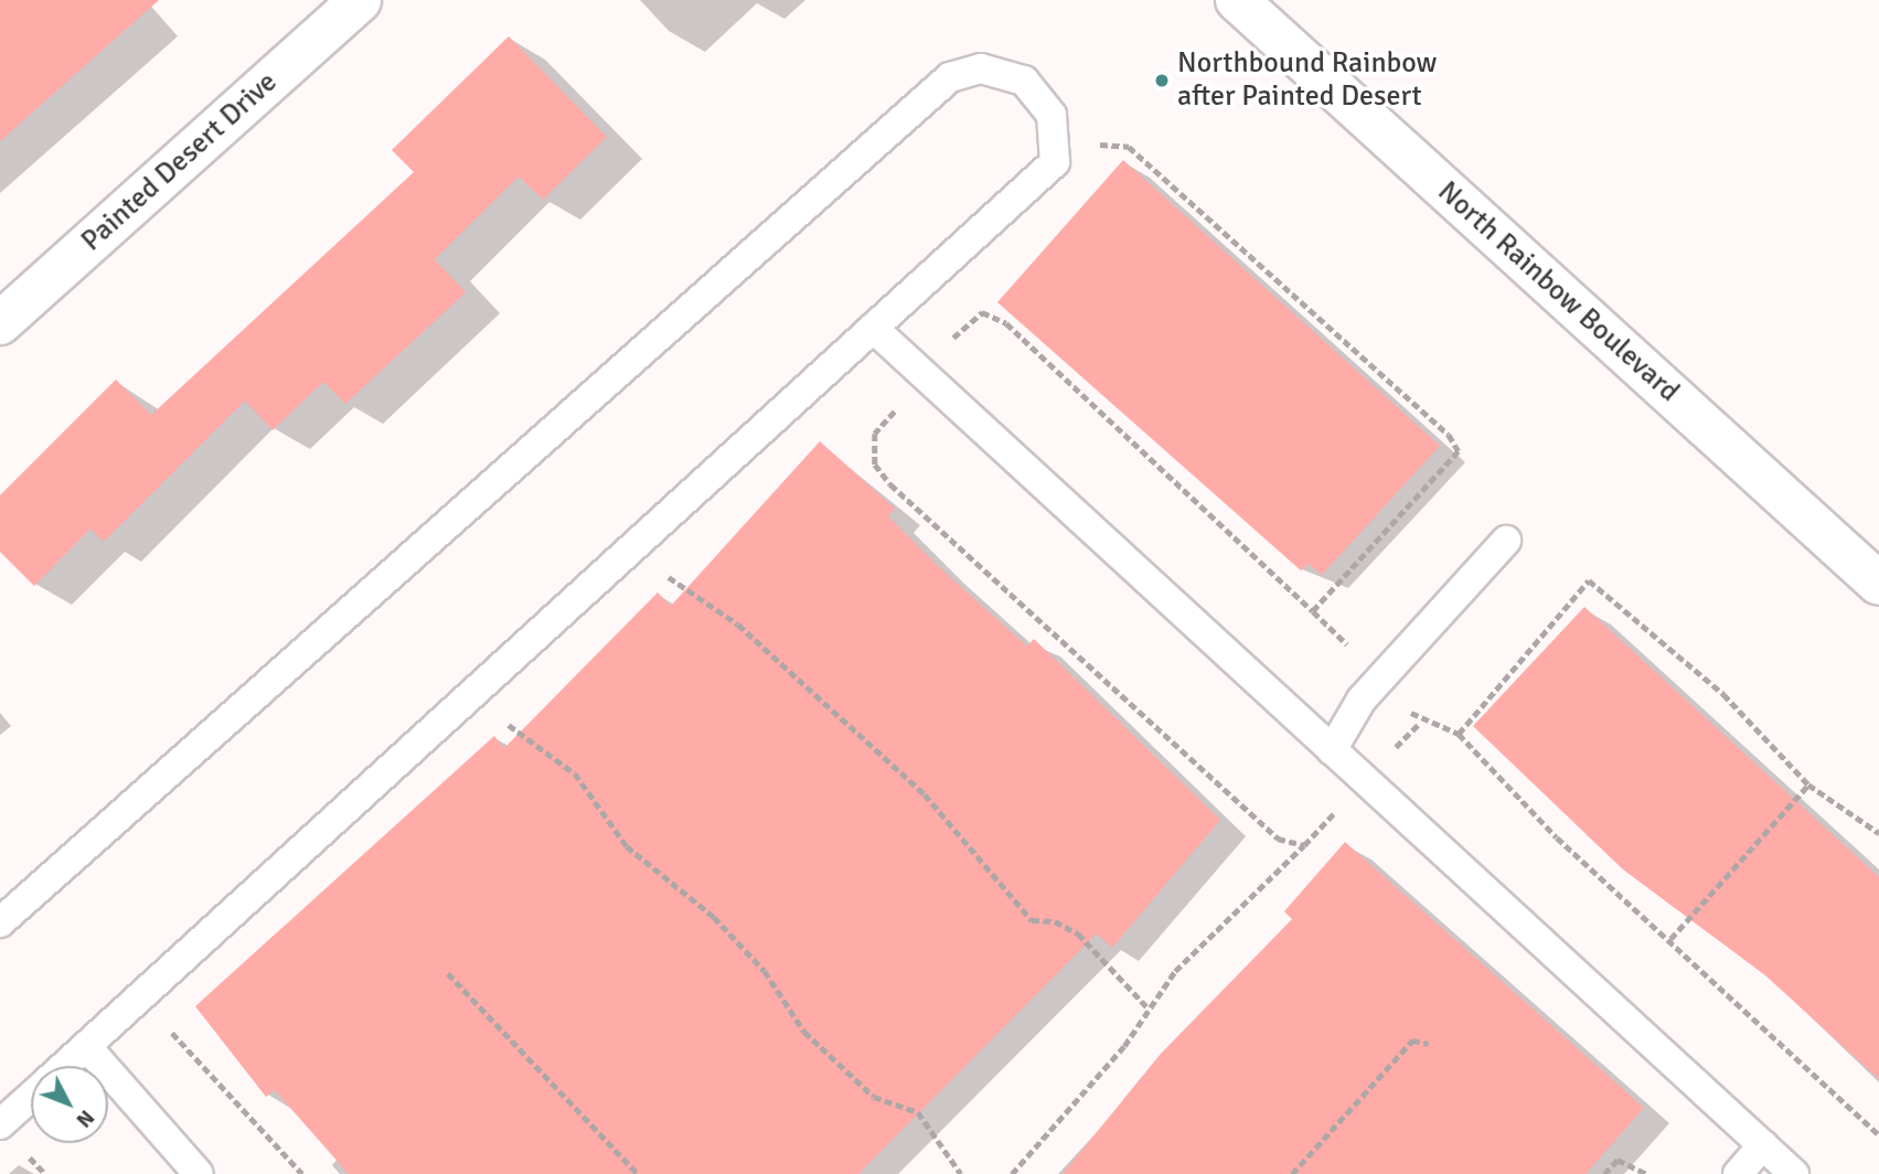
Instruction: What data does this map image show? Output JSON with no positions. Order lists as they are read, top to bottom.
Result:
{
  "streets": {
    "main road": ["Painted Desert Drive", "North Rainbow Boulevard"]
  },
  "places": ["Northbound Rainbow after Painted Desert"],
  "north": "bottom right"
}
